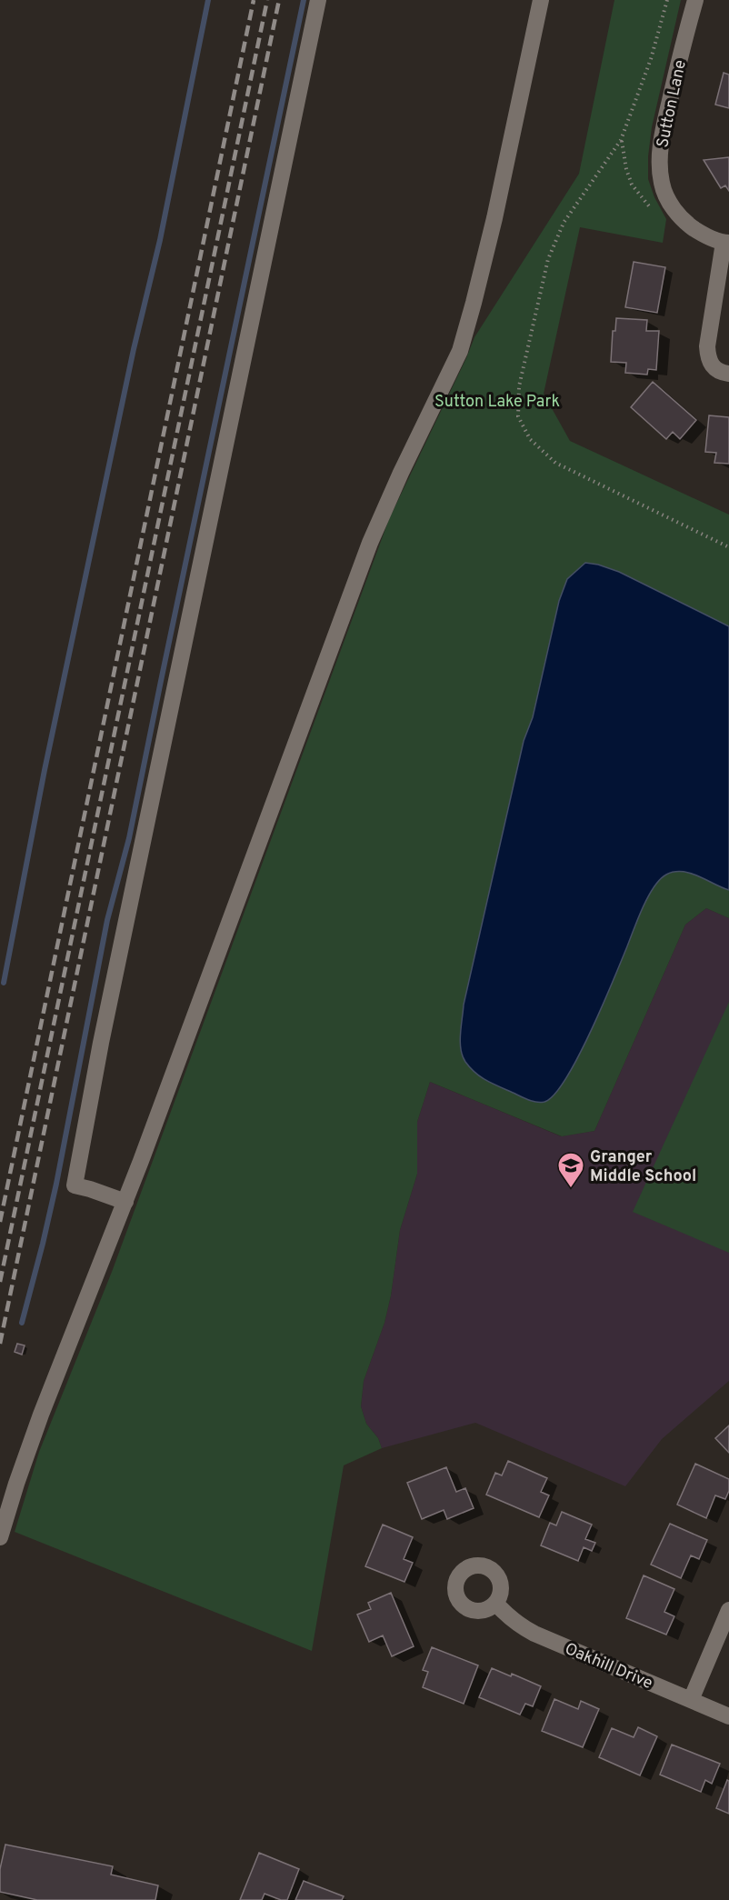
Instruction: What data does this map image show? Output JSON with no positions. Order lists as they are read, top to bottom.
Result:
{
  "streets": {
    "street": ["Sutton Lane", "Oakhill Drive"]
  },
  "parks": ["Sutton Lake Park"],
  "places": {
    "school or university": ["Granger Middle School"]
  }
}
